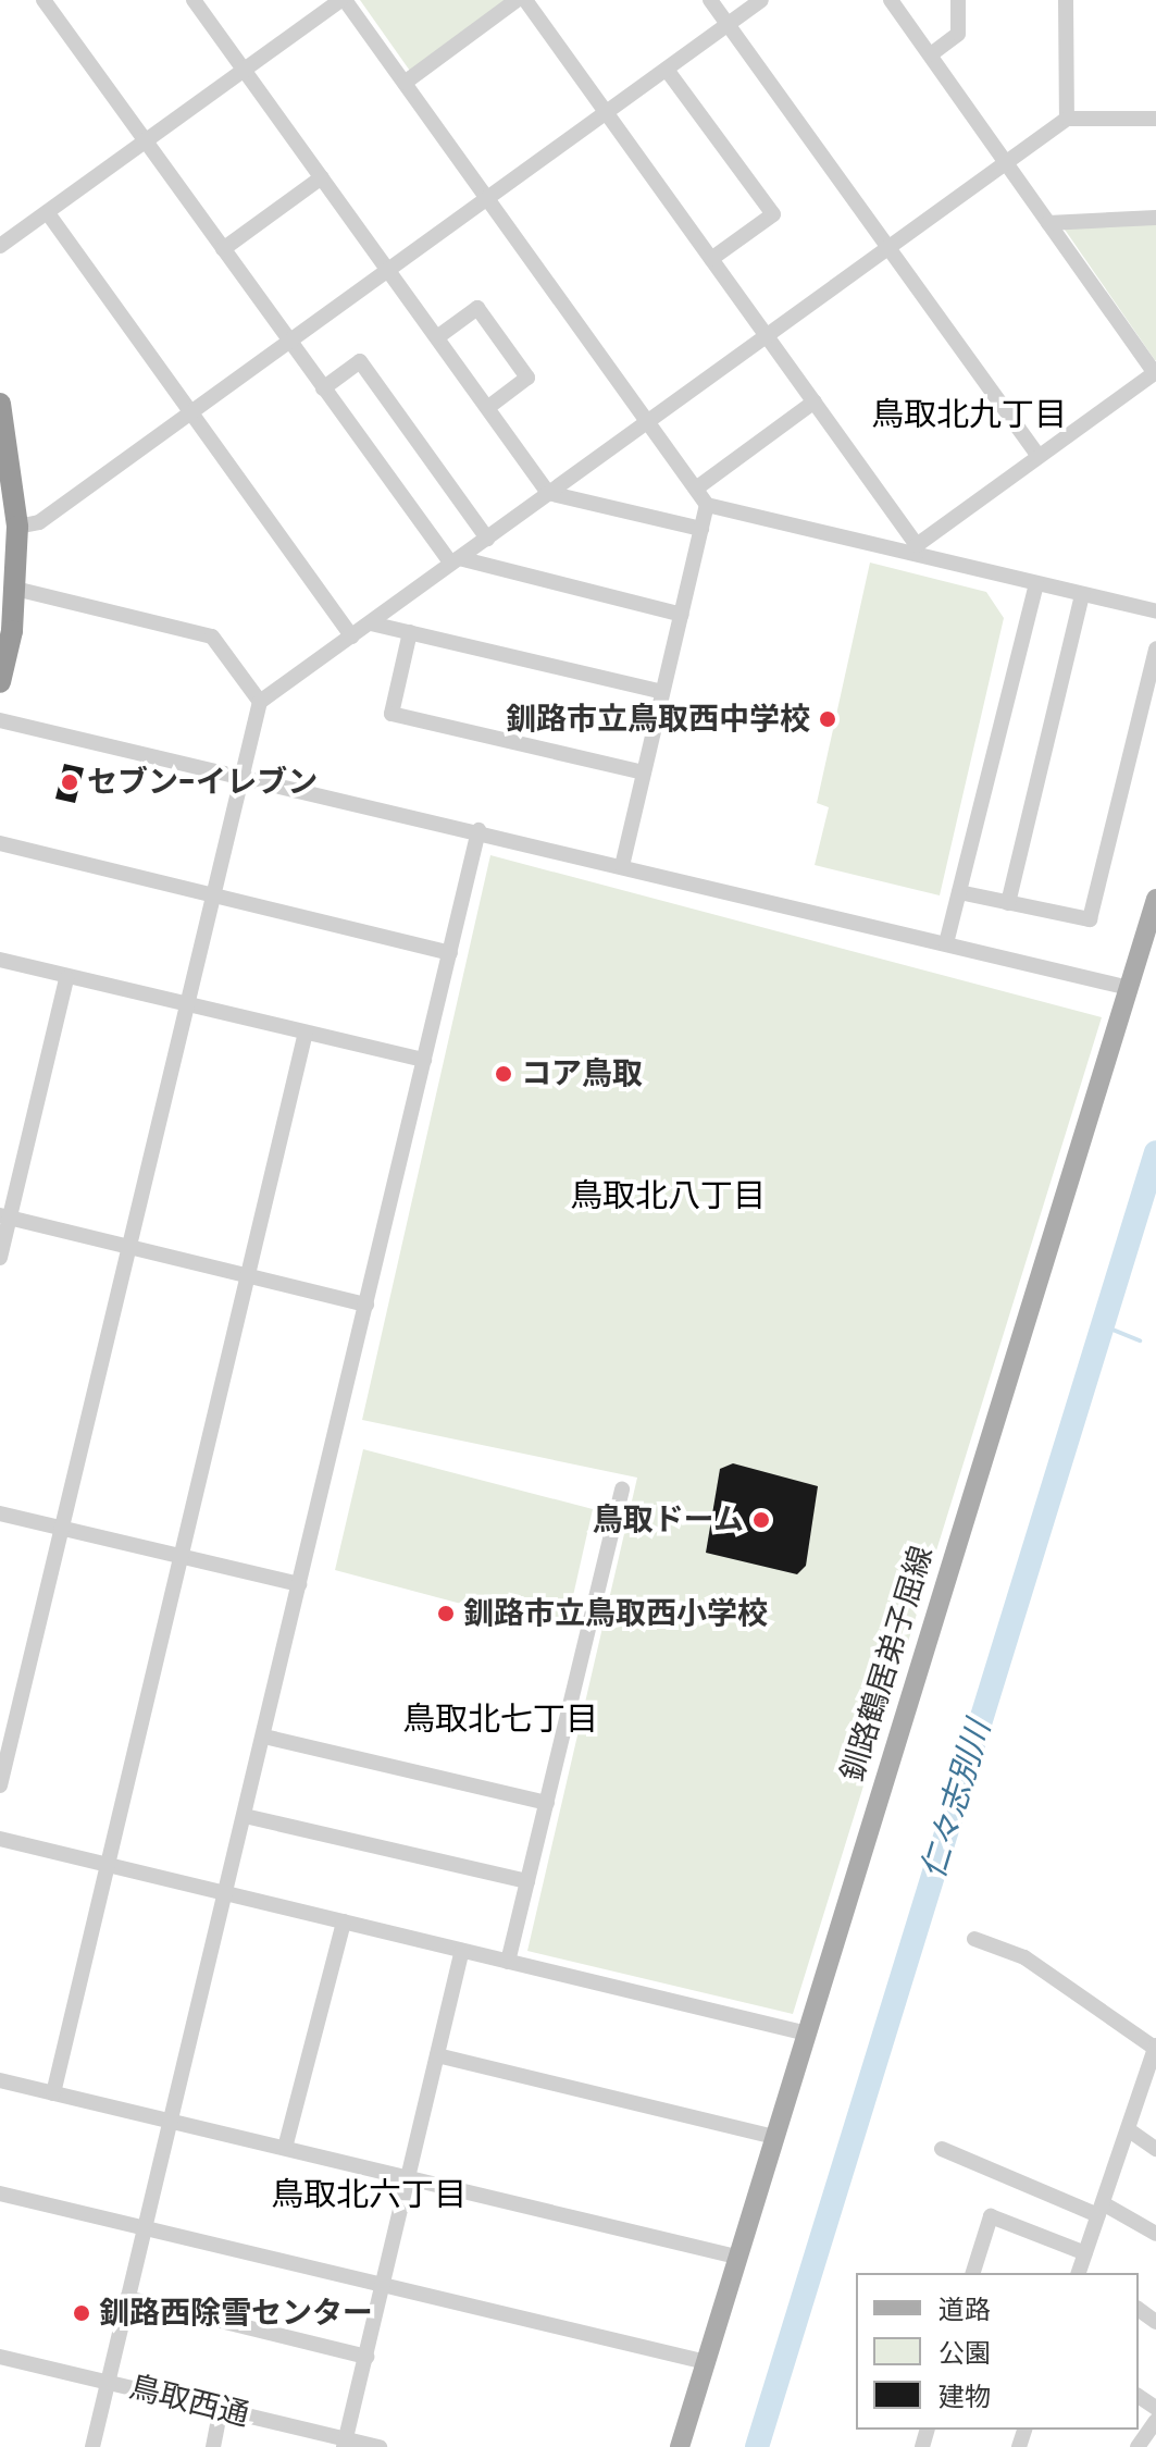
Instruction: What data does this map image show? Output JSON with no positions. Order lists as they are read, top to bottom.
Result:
{
  "streets": {
    "main road": ["釧路鶴居弟子屈線"],
    "street": ["鳥取西通"]
  },
  "districts": [
    "鳥取北九丁目",
    "鳥取北八丁目",
    "鳥取北七丁目",
    "鳥取北六丁目"
  ],
  "water": ["仁々志別川"],
  "places": [
    "釧路市立鳥取西中学校",
    "セブン-イレブン",
    "コア鳥取",
    "鳥取ドーム",
    "釧路市立鳥取西小学校",
    "釧路西除雪センター"
  ],
  "legend": ["道路", "公園", "建物"]
}
